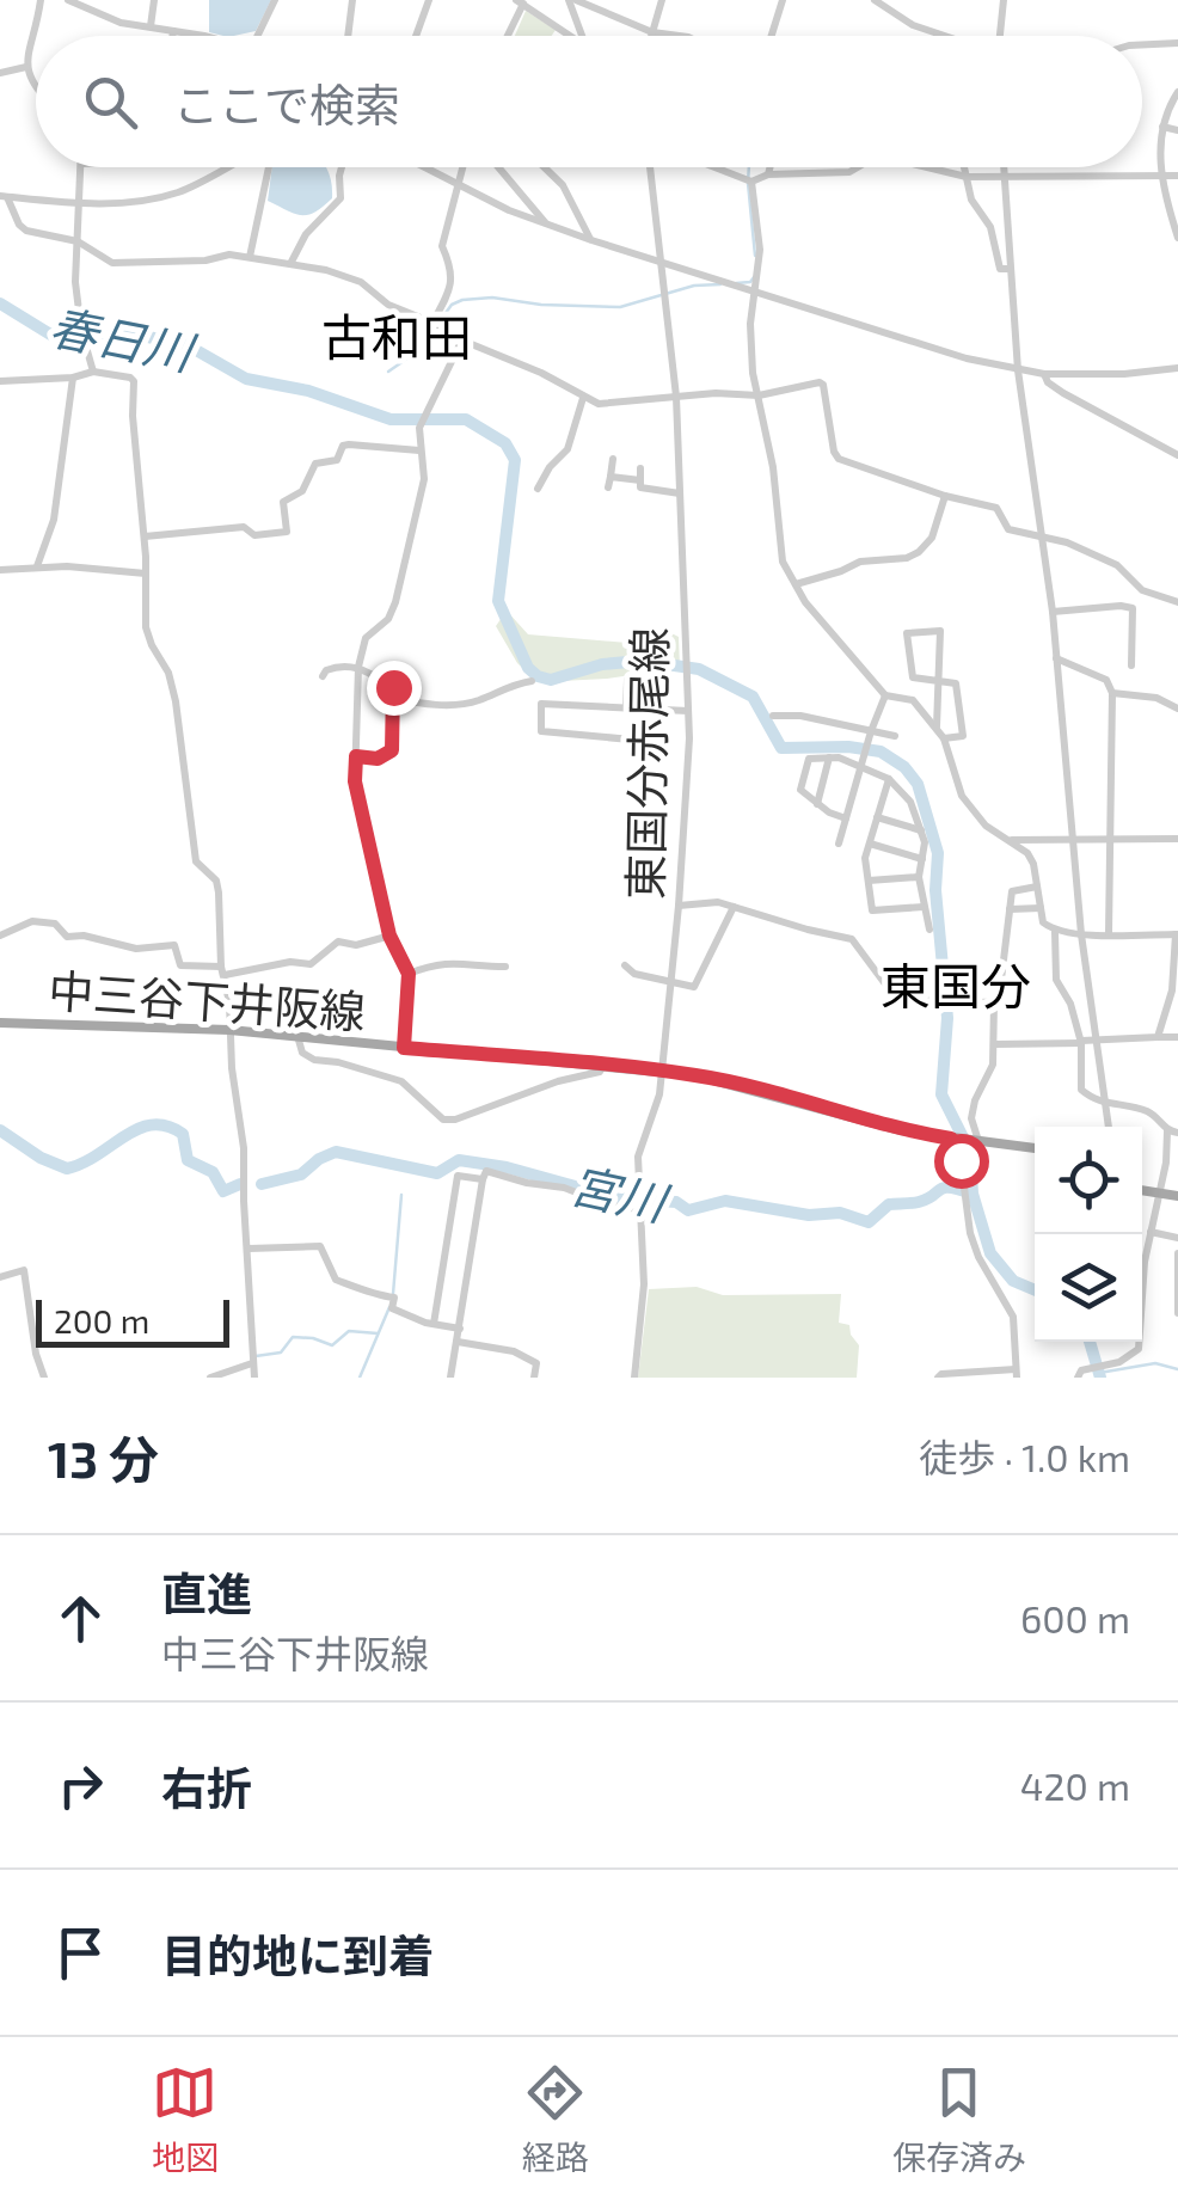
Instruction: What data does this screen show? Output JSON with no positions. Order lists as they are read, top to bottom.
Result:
{
  "streets": {
    "main road": ["中三谷下井阪線"],
    "street": ["東国分赤尾線"]
  },
  "crossings": [
    ["東国分赤尾線", "中三谷下井阪線"]
  ],
  "districts": ["古和田", "東国分"],
  "water": ["春日川", "宮川"],
  "scale_bar": "200 m",
  "page": {
    "search": "ここで検索",
    "scale": "200 m",
    "heading": ["13 分", "徒歩 · 1.0 km"],
    "list": [
      ["直進", "中三谷下井阪線", "600 m"],
      ["右折", "420 m"],
      "目的地に到着"
    ],
    "nav": ["地図", "経路", "保存済み"]
  }
}
